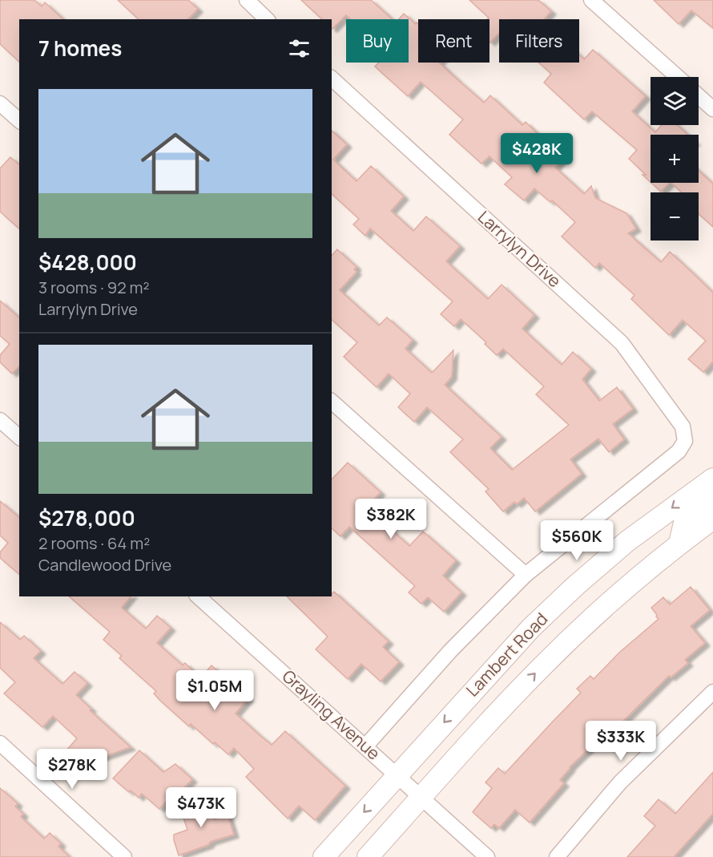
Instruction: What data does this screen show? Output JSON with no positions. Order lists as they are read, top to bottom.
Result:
{
  "streets": {
    "main road": ["Lambert Road"],
    "street": ["Larrylyn Drive", "Grayling Avenue"]
  },
  "crossings": [
    ["Lambert Road", "Grayling Avenue"]
  ],
  "page": {
    "chip": ["Buy", "Rent", "Filters"],
    "heading": "7 homes",
    "map_buttons": ["+", "−"],
    "list": [
      {
        "name": "$428,000",
        "note": "3 rooms · 92 m² · Larrylyn Drive"
      },
      {
        "name": "$278,000",
        "note": "2 rooms · 64 m² · Candlewood Drive"
      }
    ],
    "price": [
      "$428K",
      "$382K",
      "$560K",
      "$1.05M",
      "$333K",
      "$278K",
      "$473K"
    ]
  }
}
